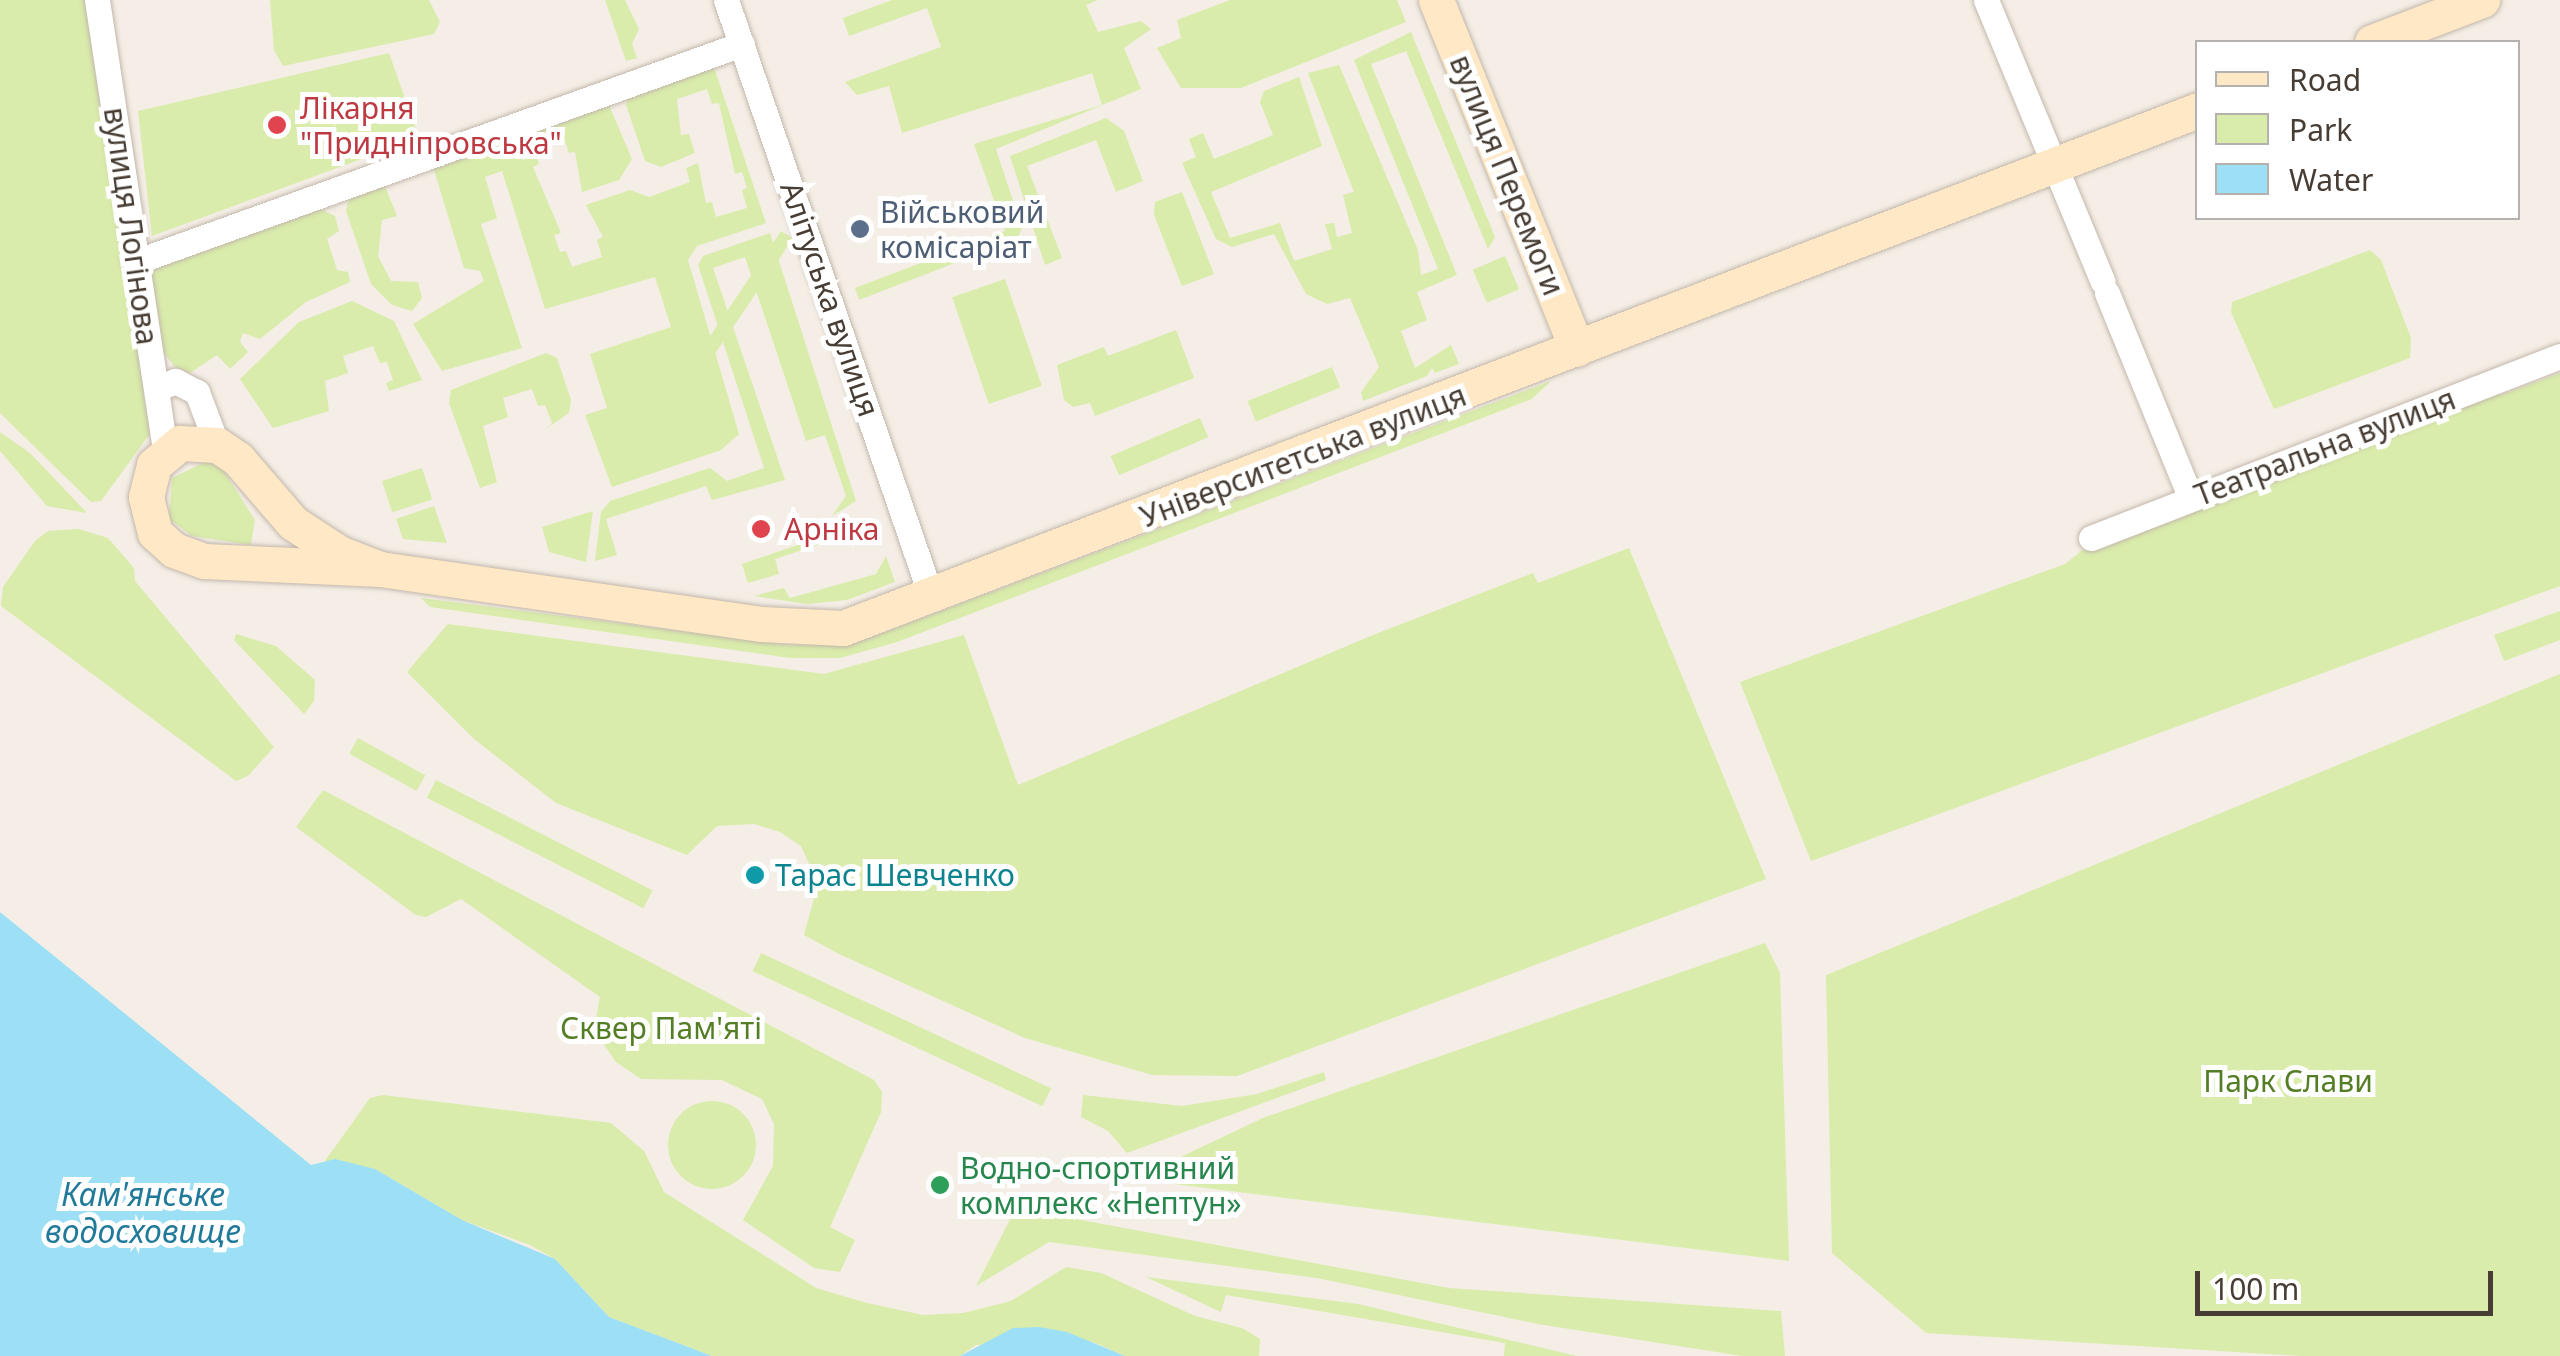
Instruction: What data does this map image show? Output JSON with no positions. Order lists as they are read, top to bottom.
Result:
{
  "streets": {
    "street": [
      "вулиця Перемоги",
      "вулиця Логінова",
      "Алітуська вулиця",
      "Театральна вулиця",
      "Університетська вулиця"
    ]
  },
  "crossings": [
    ["вулиця Перемоги", "Університетська вулиця"],
    ["вулиця Логінова", "Університетська вулиця"],
    ["Алітуська вулиця", "Університетська вулиця"]
  ],
  "water": ["Кам'янське водосховище"],
  "parks": ["Сквер Пам'яті", "Парк Слави"],
  "places": [
    "Лікарня \"Придніпровська\"",
    "Військовий комісаріат",
    "Арніка",
    "Тарас Шевченко",
    "Водно-спортивний комплекс «Нептун»"
  ],
  "legend": ["Road", "Park", "Water"],
  "scale_bar": "100 m"
}
